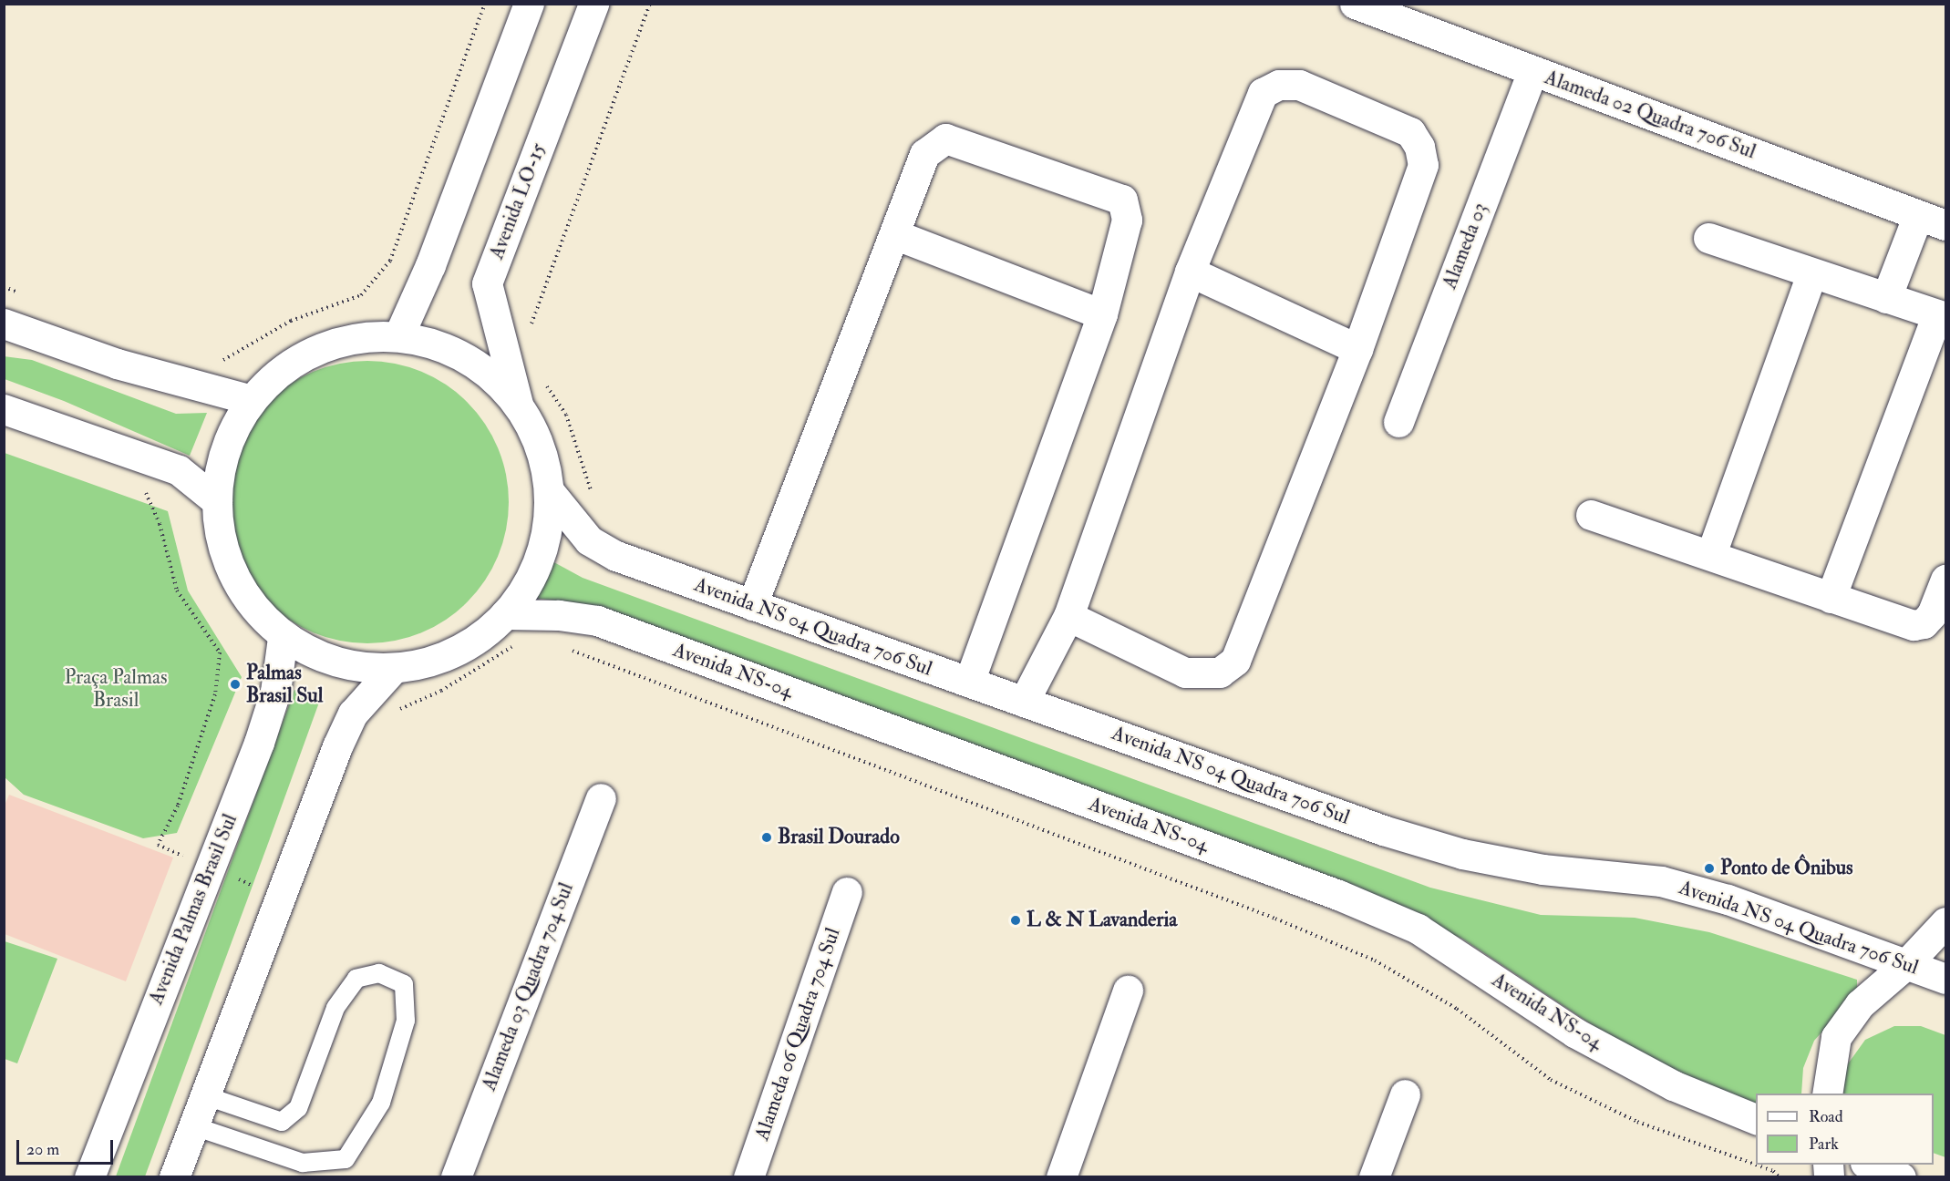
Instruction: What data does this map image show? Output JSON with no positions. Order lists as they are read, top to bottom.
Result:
{
  "streets": {
    "street": [
      "Alameda 02 Quadra 706 Sul",
      "Avenida LO-15",
      "Alameda 03",
      "Avenida NS 04 Quadra 706 Sul",
      "Avenida NS-04",
      "Avenida Palmas Brasil Sul",
      "Alameda 03 Quadra 704 Sul",
      "Alameda 06 Quadra 704 Sul"
    ]
  },
  "crossings": [
    ["Alameda 02 Quadra 706 Sul", "Alameda 03"]
  ],
  "parks": ["Praça Palmas Brasil"],
  "places": [
    "Palmas Brasil Sul",
    "Brasil Dourado",
    "Ponto de Ônibus",
    "L & N Lavanderia"
  ],
  "legend": ["Road", "Park"],
  "scale_bar": "20 m"
}
